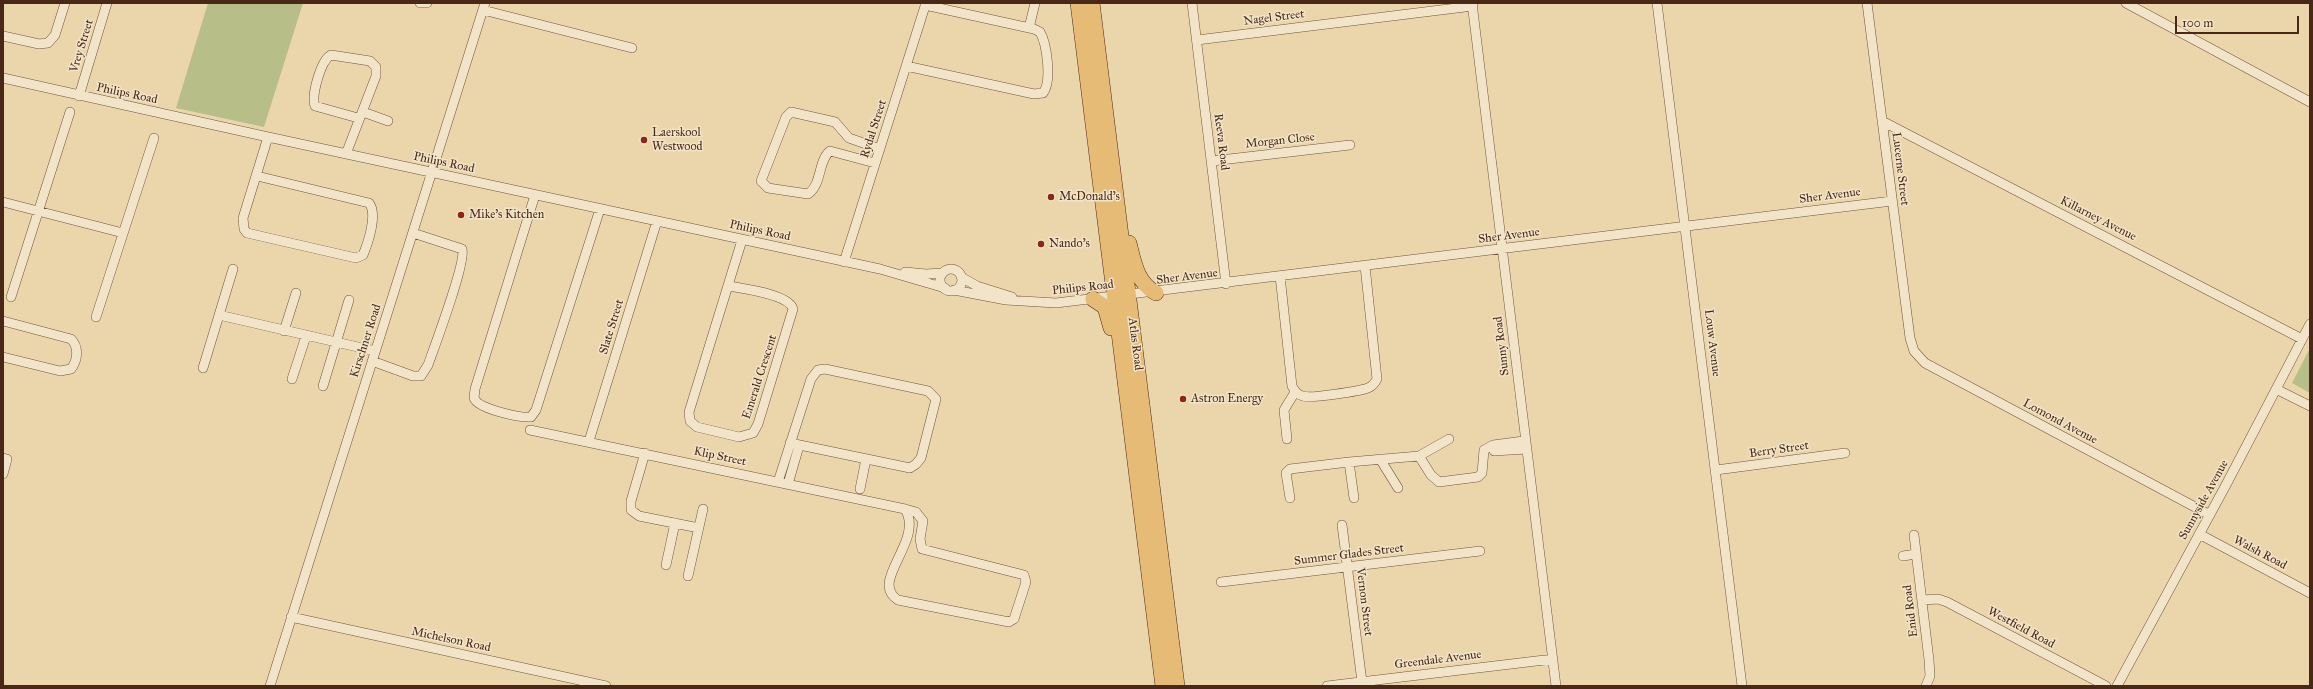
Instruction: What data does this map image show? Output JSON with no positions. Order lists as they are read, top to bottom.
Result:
{
  "streets": {
    "main road": ["Atlas Road"],
    "street": [
      "Nagel Street",
      "Vrey Street",
      "Philips Road",
      "Rydal Street",
      "Morgan Close",
      "Reeva Road",
      "Lucerne Street",
      "Sher Avenue",
      "Killarney Avenue",
      "Slate Street",
      "Kirschner Road",
      "Louw Avenue",
      "Sunny Road",
      "Emerald Crescent",
      "Lomond Avenue",
      "Berry Street",
      "Klip Street",
      "Sunnyside Avenue",
      "Walsh Road",
      "Summer Glades Street",
      "Vernon Street",
      "Enid Road",
      "Westfield Road",
      "Michelson Road",
      "Greendale Avenue"
    ]
  },
  "crossings": [
    ["Nagel Street", "Reeva Road"],
    ["Nagel Street", "Sunny Road"],
    ["Vrey Street", "Philips Road"],
    ["Philips Road", "Rydal Street"],
    ["Philips Road", "Sher Avenue"],
    ["Philips Road", "Slate Street"],
    ["Philips Road", "Kirschner Road"],
    ["Philips Road", "Atlas Road"],
    ["Philips Road", "Emerald Crescent"],
    ["Morgan Close", "Reeva Road"],
    ["Reeva Road", "Sher Avenue"],
    ["Lucerne Street", "Sher Avenue"],
    ["Lucerne Street", "Killarney Avenue"],
    ["Lucerne Street", "Lomond Avenue"],
    ["Sher Avenue", "Louw Avenue"],
    ["Sher Avenue", "Atlas Road"],
    ["Sher Avenue", "Sunny Road"],
    ["Killarney Avenue", "Sunnyside Avenue"],
    ["Slate Street", "Klip Street"],
    ["Kirschner Road", "Michelson Road"],
    ["Louw Avenue", "Berry Street"],
    ["Sunny Road", "Greendale Avenue"],
    ["Lomond Avenue", "Sunnyside Avenue"],
    ["Sunnyside Avenue", "Walsh Road"],
    ["Summer Glades Street", "Vernon Street"],
    ["Vernon Street", "Greendale Avenue"],
    ["Enid Road", "Westfield Road"]
  ],
  "places": [
    "Laerskool Westwood",
    "McDonald's",
    "Mike's Kitchen",
    "Nando's",
    "Astron Energy"
  ],
  "scale_bar": "100 m"
}
